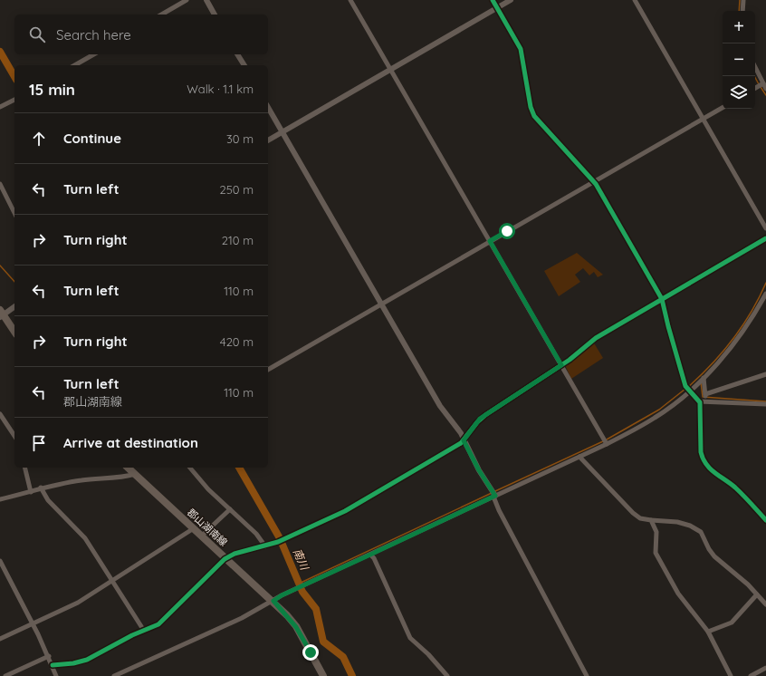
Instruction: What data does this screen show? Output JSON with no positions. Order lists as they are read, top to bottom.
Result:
{
  "streets": {
    "main road": ["郡山湖南線"]
  },
  "water": ["南川"],
  "page": {
    "map_buttons": ["+", "−"],
    "search": "Search here",
    "heading": ["15 min", "Walk · 1.1 km"],
    "list": [
      ["Continue", "30 m"],
      ["Turn left", "250 m"],
      ["Turn right", "210 m"],
      ["Turn left", "110 m"],
      ["Turn right", "420 m"],
      ["Turn left", "郡山湖南線", "110 m"],
      "Arrive at destination"
    ]
  }
}
